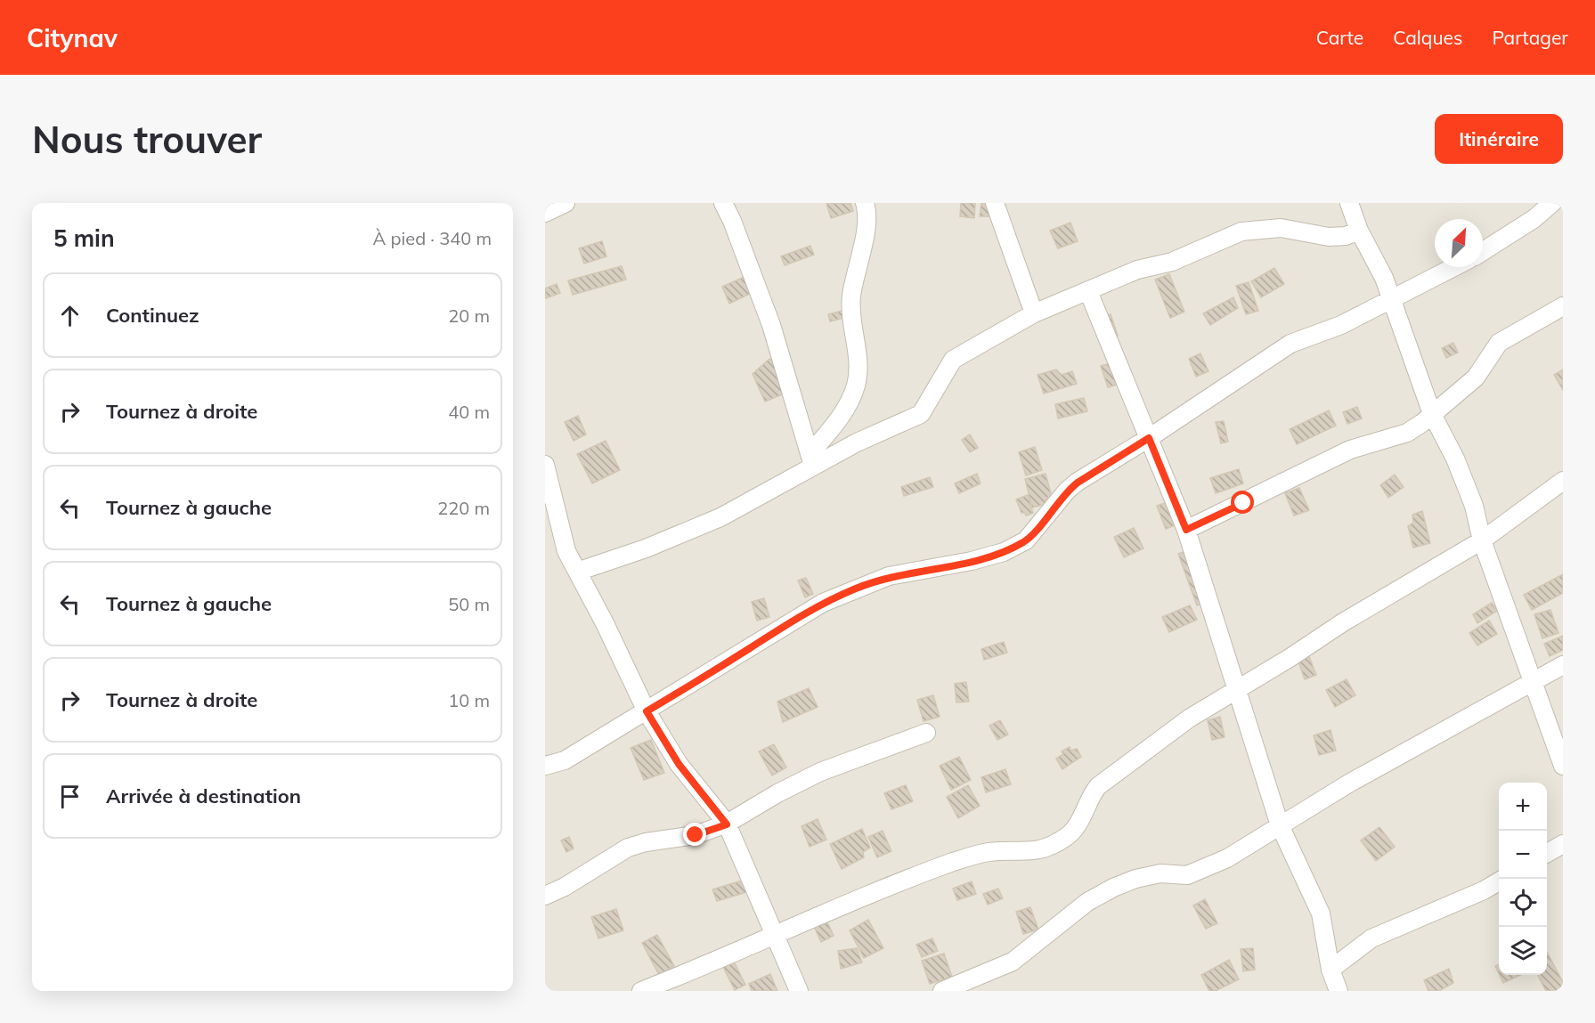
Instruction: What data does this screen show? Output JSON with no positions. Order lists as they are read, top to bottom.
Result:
{
  "north": "top right",
  "page": {
    "header": "Citynav",
    "nav": ["Carte", "Calques", "Partager"],
    "buttons": "Itinéraire",
    "title": "Nous trouver",
    "heading": ["5 min", "À pied · 340 m"],
    "list": [
      ["Continuez", "20 m"],
      ["Tournez à droite", "40 m"],
      ["Tournez à gauche", "220 m"],
      ["Tournez à gauche", "50 m"],
      ["Tournez à droite", "10 m"],
      "Arrivée à destination"
    ],
    "map_buttons": ["+", "−"]
  }
}
